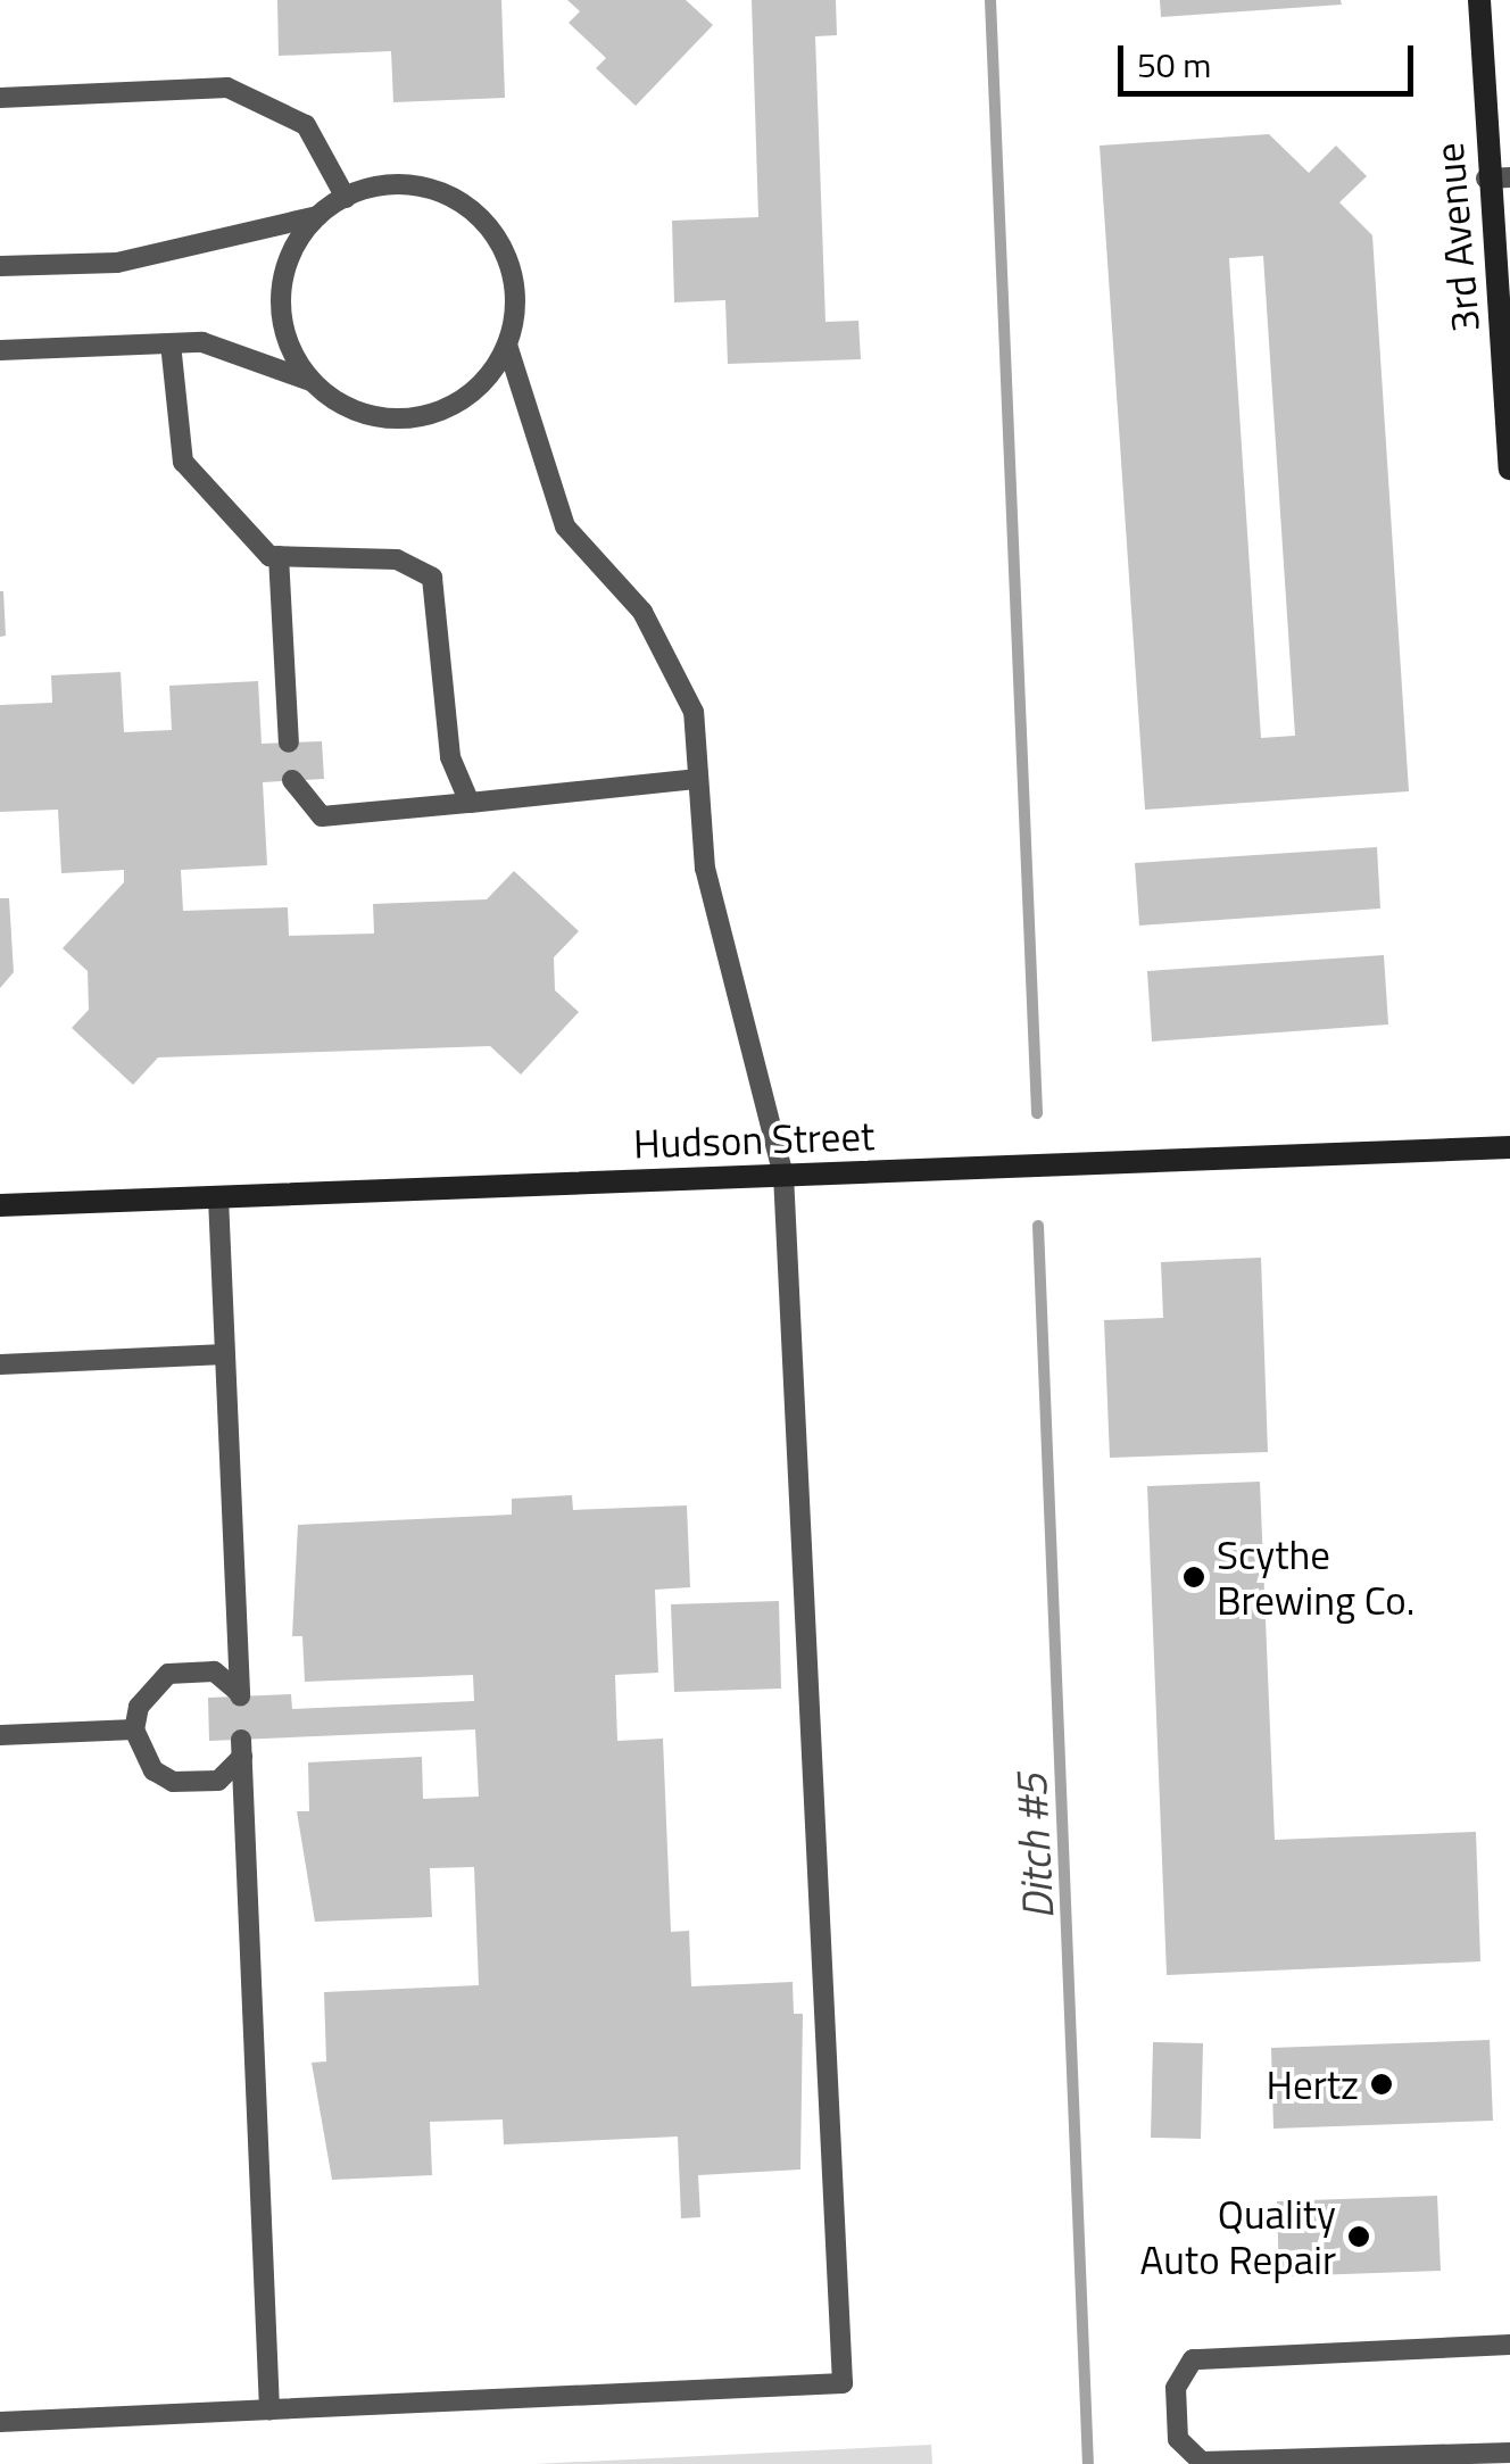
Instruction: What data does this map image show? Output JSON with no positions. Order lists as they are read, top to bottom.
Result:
{
  "streets": {
    "street": ["3rd Avenue", "Hudson Street"]
  },
  "water": ["Ditch #5"],
  "places": ["Scythe Brewing Co.", "Hertz", "Quality Auto Repair"],
  "scale_bar": "50 m"
}
